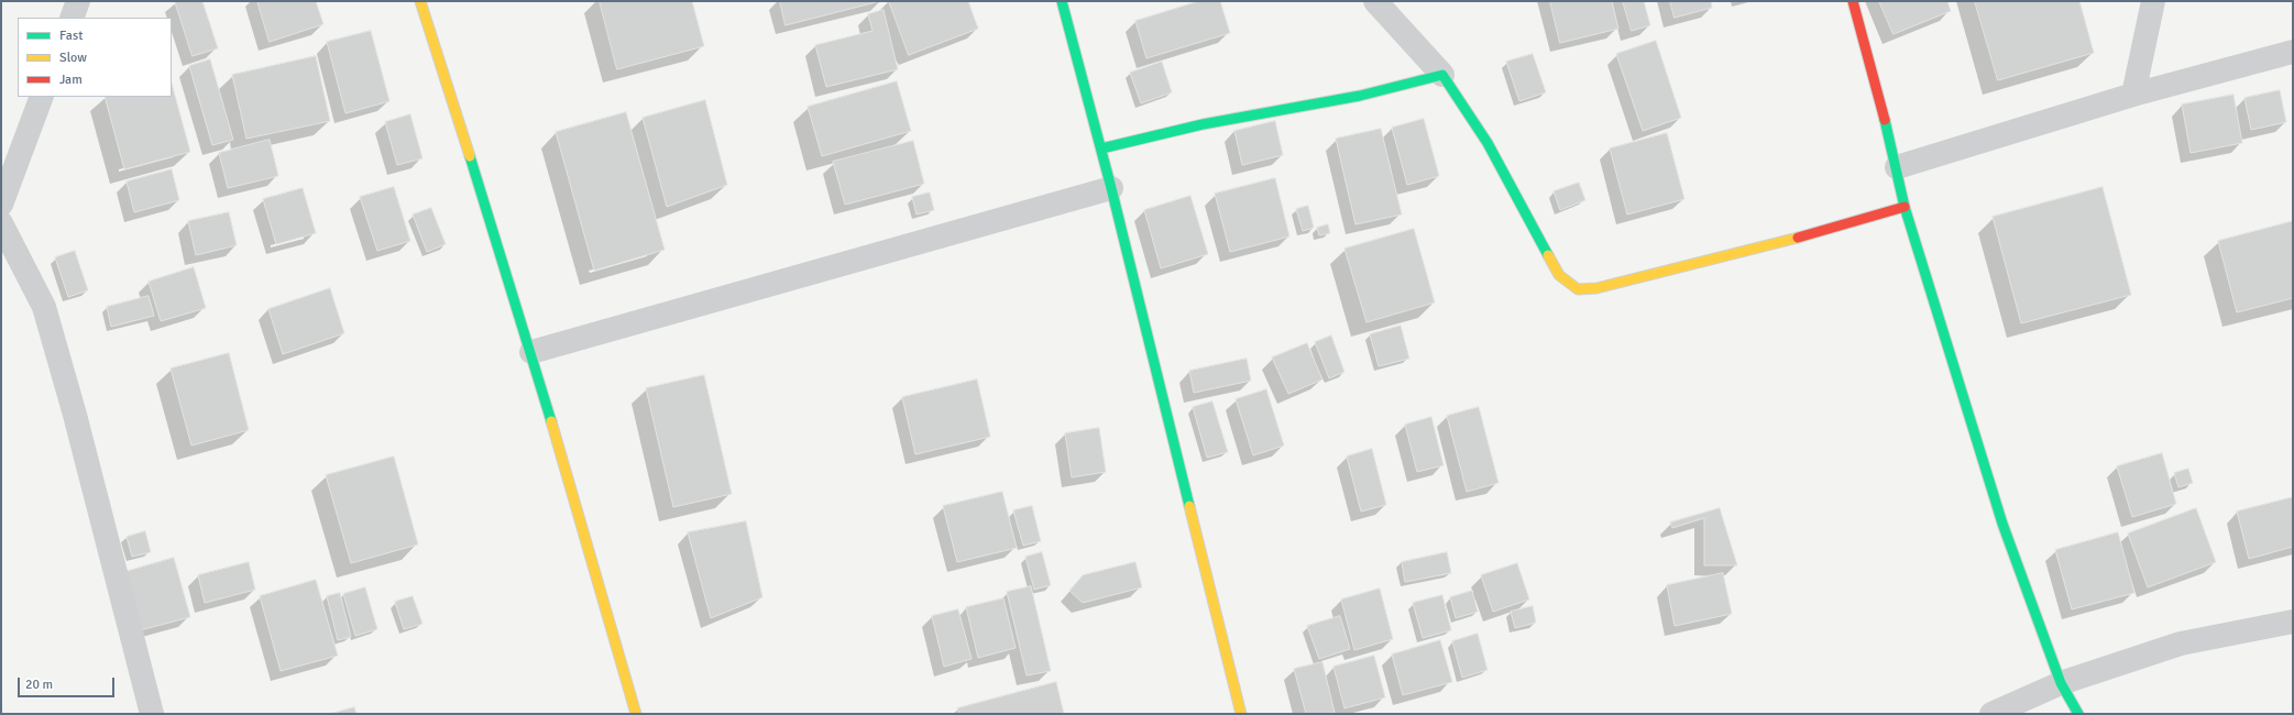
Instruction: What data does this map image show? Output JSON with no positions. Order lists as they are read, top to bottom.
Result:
{
  "legend": ["Fast", "Slow", "Jam"],
  "scale_bar": "20 m"
}
